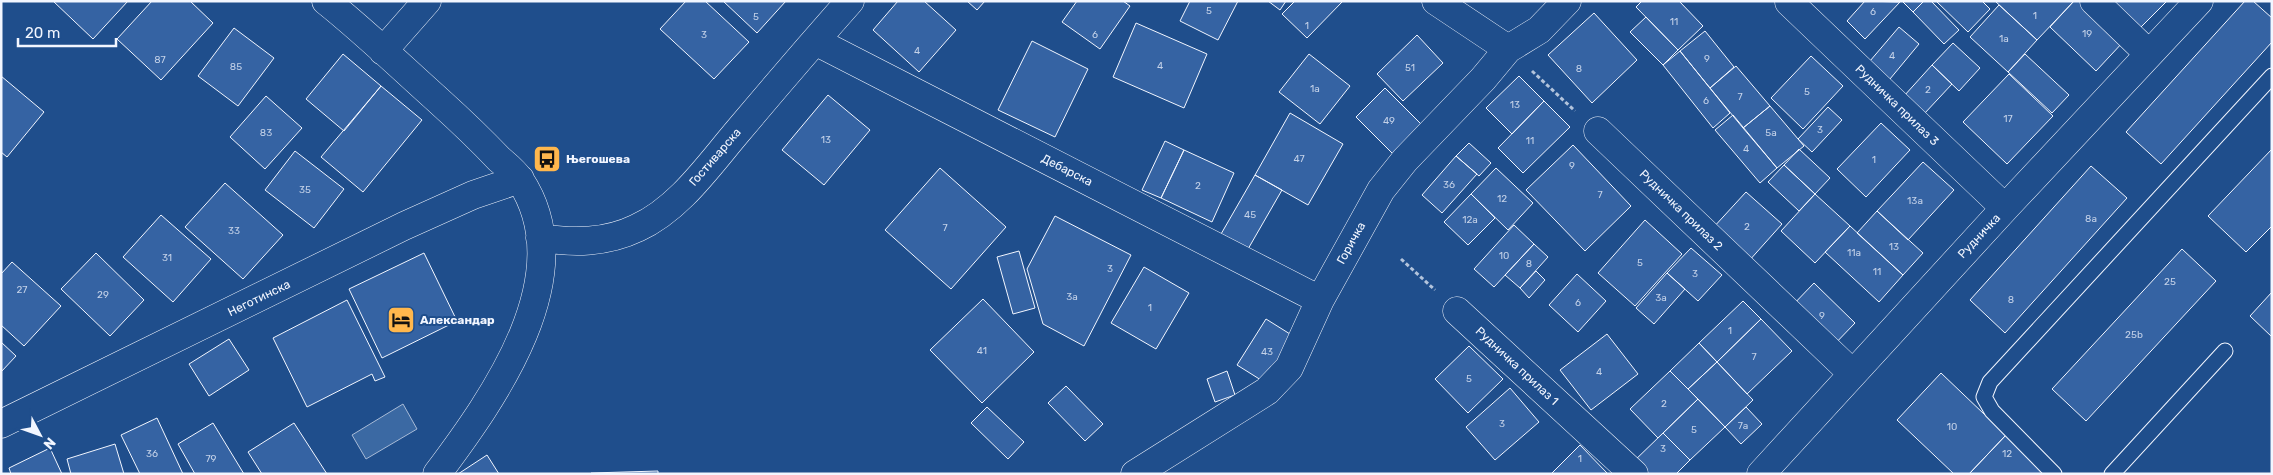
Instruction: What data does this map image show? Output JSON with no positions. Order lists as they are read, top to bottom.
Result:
{
  "streets": {
    "street": [
      "Рудничка прилаз 3",
      "Гостиварска",
      "Дебарска",
      "Рудничка прилаз 2",
      "Рудничка",
      "Горичка",
      "Неготинска",
      "Рудничка прилаз 1"
    ]
  },
  "crossings": [
    ["Рудничка прилаз 3", "Рудничка"],
    ["Гостиварска", "Дебарска"],
    ["Дебарска", "Горичка"],
    ["Рудничка прилаз 2", "Рудничка"]
  ],
  "places": {
    "bus stop": ["Његошева"],
    "hotel": ["Александар"]
  },
  "house_numbers": [
    "5",
    "6",
    "1",
    "5",
    "11",
    "1",
    "19",
    "3",
    "6",
    "1a",
    "4",
    "4",
    "9",
    "87",
    "4",
    "85",
    "51",
    "8",
    "1a",
    "2",
    "5",
    "7",
    "6",
    "13",
    "17",
    "49",
    "3",
    "83",
    "5a",
    "13",
    "11",
    "4",
    "47",
    "1",
    "9",
    "36",
    "2",
    "35",
    "7",
    "12",
    "13a",
    "45",
    "8a",
    "12a",
    "2",
    "7",
    "33",
    "13",
    "11a",
    "10",
    "31",
    "5",
    "8",
    "3",
    "11",
    "3",
    "25",
    "27",
    "29",
    "3a",
    "3a",
    "8",
    "6",
    "1",
    "9",
    "1",
    "25b",
    "41",
    "43",
    "7",
    "4",
    "5",
    "2",
    "3",
    "7a",
    "10",
    "5",
    "3",
    "36",
    "12",
    "79",
    "1"
  ],
  "scale_bar": "20 m",
  "north": "bottom right"
}
